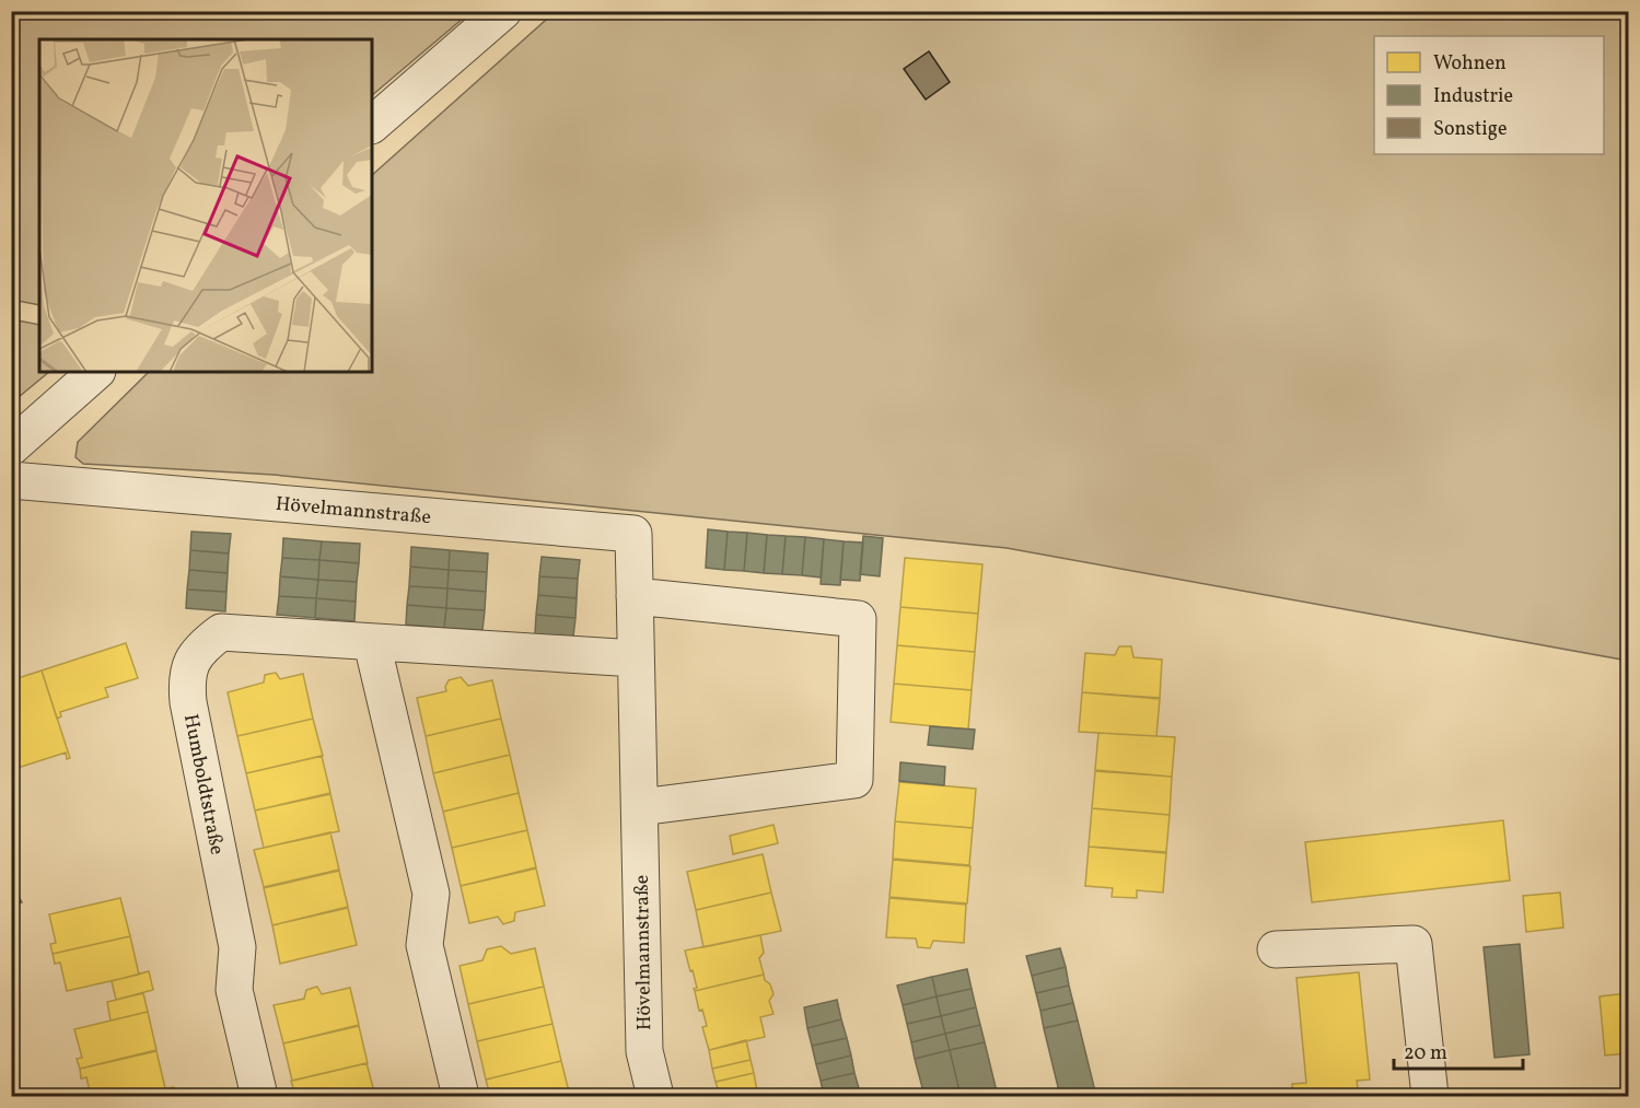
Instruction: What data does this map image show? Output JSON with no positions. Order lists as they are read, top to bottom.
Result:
{
  "streets": {
    "street": ["Hövelmannstraße", "Humboldtstraße"]
  },
  "crossings": [
    ["Hövelmannstraße", "Humboldtstraße"]
  ],
  "legend": ["Wohnen", "Industrie", "Sonstige"],
  "scale_bar": "20 m"
}
